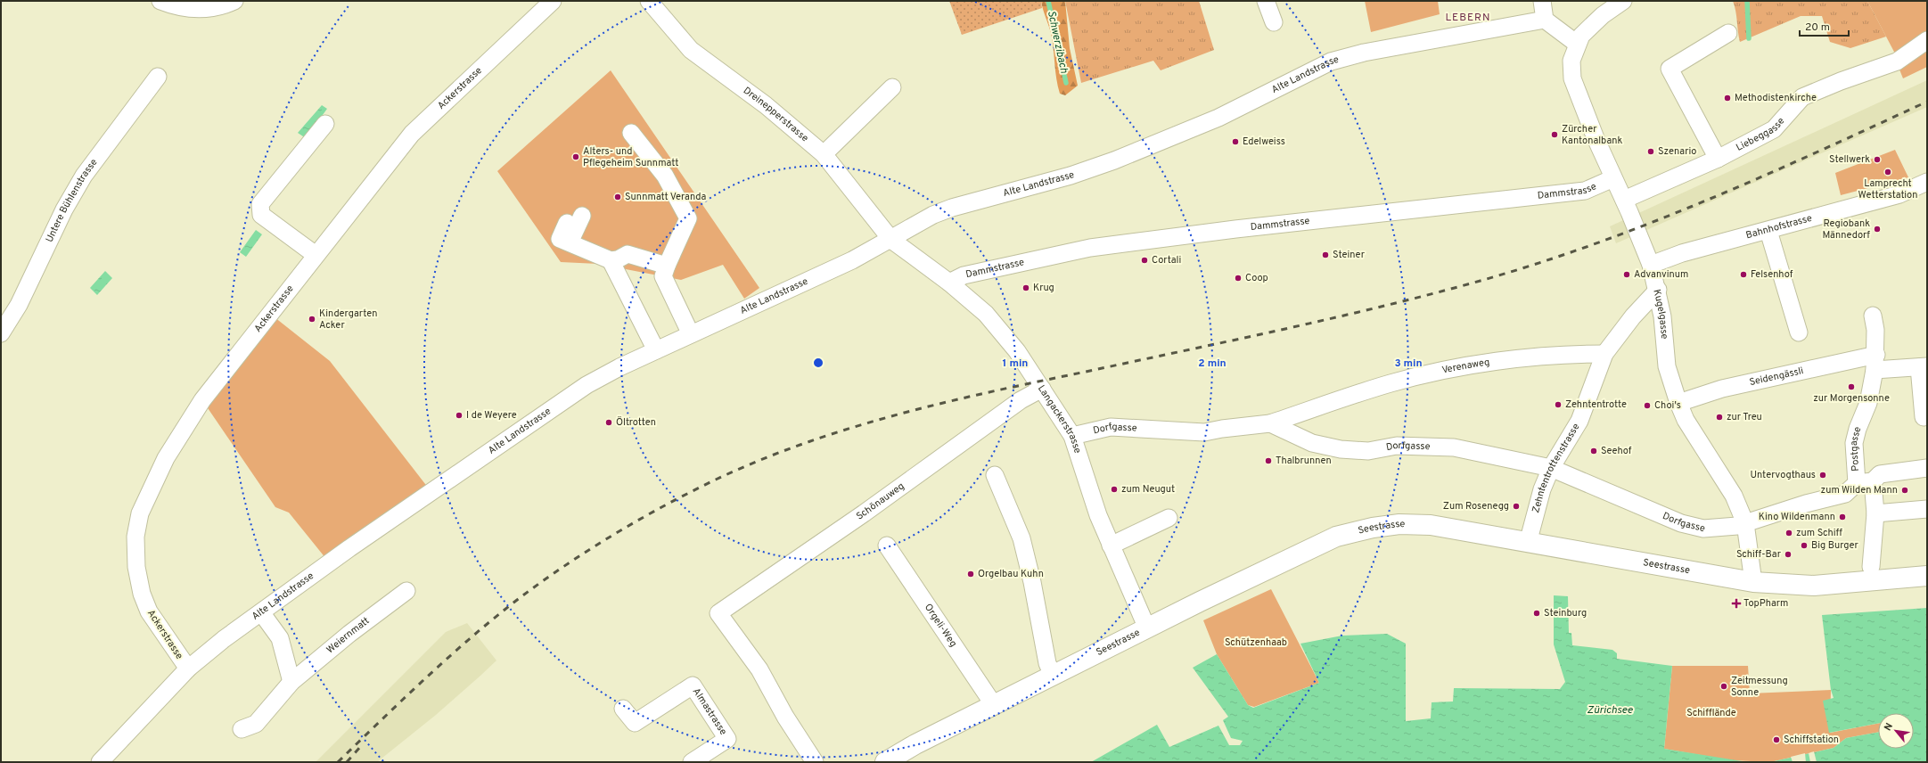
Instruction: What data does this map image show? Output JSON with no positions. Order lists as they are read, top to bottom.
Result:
{
  "streets": {
    "main road": ["Seestrasse"],
    "street": [
      "Alte Landstrasse",
      "Ackerstrasse",
      "Dreinepperstrasse",
      "Liebeggasse",
      "Dammstrasse",
      "Untere Bühlenstrasse",
      "Bahnhofstrasse",
      "Kugelgasse",
      "Verenaweg",
      "Seidengässli",
      "Langackerstrasse",
      "Dorfgasse",
      "Postgasse",
      "Zehntentrottenstrasse",
      "Schönauweg",
      "Orgeli-Weg",
      "Weiernmatt",
      "Almastrasse"
    ]
  },
  "crossings": [
    ["Alte Landstrasse", "Ackerstrasse"],
    ["Alte Landstrasse", "Dreinepperstrasse"],
    ["Alte Landstrasse", "Langackerstrasse"],
    ["Dreinepperstrasse", "Langackerstrasse"],
    ["Liebeggasse", "Kugelgasse"],
    ["Dammstrasse", "Kugelgasse"],
    ["Dammstrasse", "Langackerstrasse"],
    ["Bahnhofstrasse", "Kugelgasse"],
    ["Kugelgasse", "Seidengässli"],
    ["Kugelgasse", "Zehntentrottenstrasse"],
    ["Kugelgasse", "Seestrasse"],
    ["Verenaweg", "Dorfgasse"],
    ["Verenaweg", "Zehntentrottenstrasse"],
    ["Seidengässli", "Postgasse"],
    ["Langackerstrasse", "Dorfgasse"],
    ["Langackerstrasse", "Schönauweg"],
    ["Langackerstrasse", "Seestrasse"],
    ["Dorfgasse", "Postgasse"],
    ["Dorfgasse", "Zehntentrottenstrasse"],
    ["Zehntentrottenstrasse", "Seestrasse"],
    ["Seestrasse", "Orgeli-Weg"]
  ],
  "districts": ["LEBERN"],
  "water": ["Schwerzibach", "Zürichsee"],
  "parks": ["Schützenhaab", "Schifflände"],
  "places": {
    "other": [
      "Methodistenkirche",
      "Zürcher Kantonalbank",
      "Edelweiss",
      "Szenario",
      "Alters- und Pflegeheim Sunnmatt",
      "Stellwerk",
      "Lamprecht Wetterstation",
      "Sunnmatt Veranda",
      "Regiobank Männedorf",
      "Steiner",
      "Cortali",
      "Advanvinum",
      "Felsenhof",
      "Coop",
      "Krug",
      "Kindergarten Acker",
      "zur Morgensonne",
      "Zehntentrotte",
      "Choi's",
      "I de Weyere",
      "zur Treu",
      "Öltrotten",
      "Seehof",
      "Thalbrunnen",
      "Untervogthaus",
      "zum Neugut",
      "zum Wilden Mann",
      "Zum Rosenegg",
      "Kino Wildenmann",
      "zum Schiff",
      "Big Burger",
      "Schiff-Bar",
      "Orgelbau Kuhn",
      "Steinburg",
      "Zeitmessung Sonne",
      "Schiffstation"
    ],
    "health": ["TopPharm"]
  },
  "scale_bar": "20 m",
  "north": "top left",
  "rings": ["1 min", "2 min", "3 min"]
}
